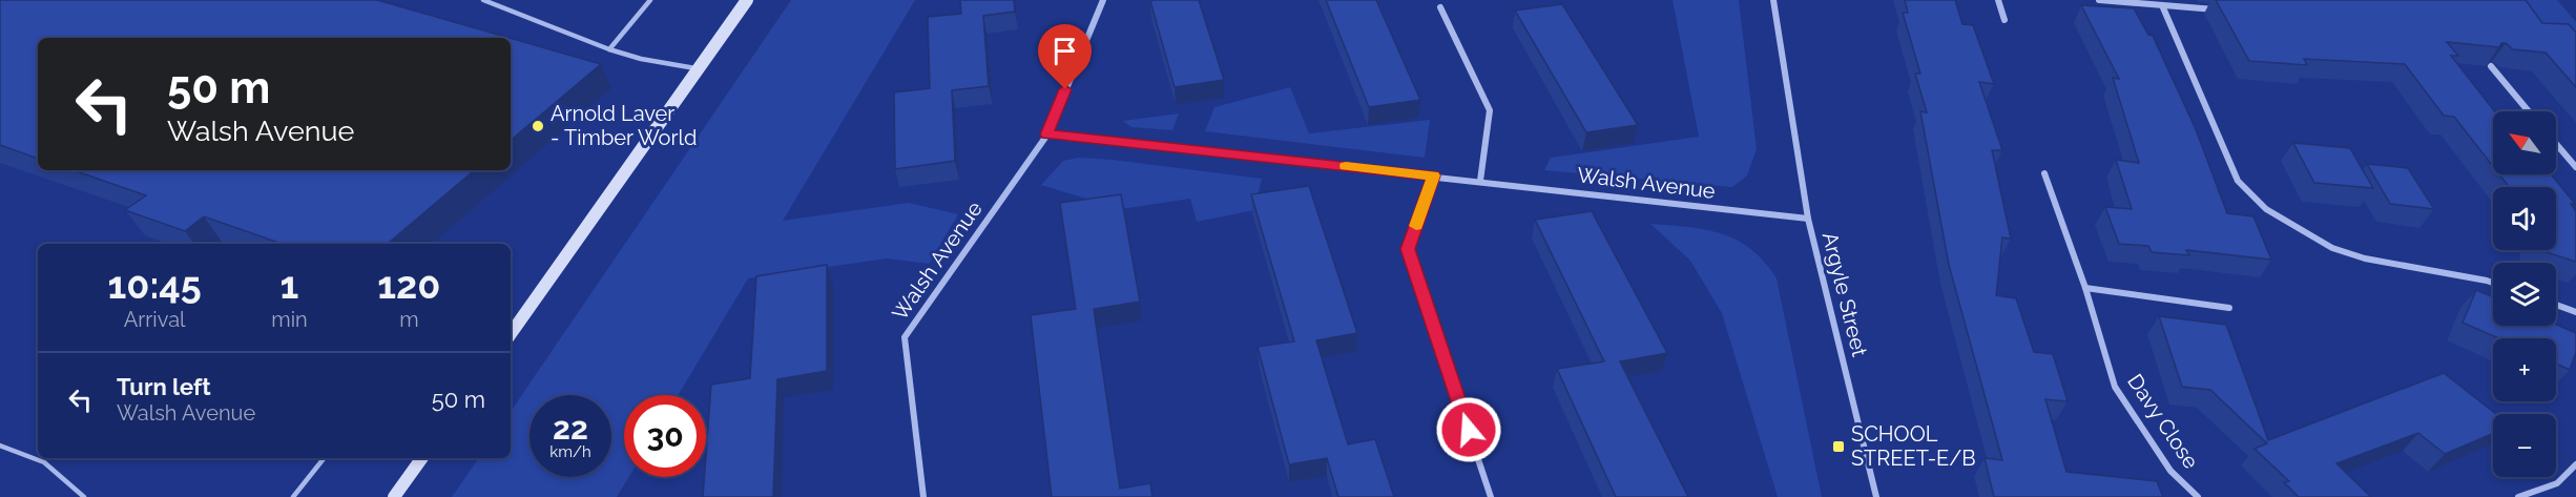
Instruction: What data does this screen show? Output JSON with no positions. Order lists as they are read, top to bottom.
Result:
{
  "streets": {
    "street": ["Walsh Avenue", "Argyle Street", "Davy Close"]
  },
  "crossings": [
    ["Walsh Avenue", "Argyle Street"]
  ],
  "places": {
    "other": ["Arnold Laver - Timber World"],
    "transit": ["SCHOOL STREET-E/B"]
  },
  "north": "top left",
  "page": {
    "turn": ["50 m", "Walsh Avenue"],
    "map_buttons": ["+", "−"],
    "eta": [
      "10:45",
      "Arrival",
      "1",
      "min",
      "120",
      "m"
    ],
    "list": [
      {
        "name": "Turn left",
        "note": "Walsh Avenue",
        "value": "50 m"
      }
    ],
    "speed": "22 km/h",
    "limit": "30"
  }
}
